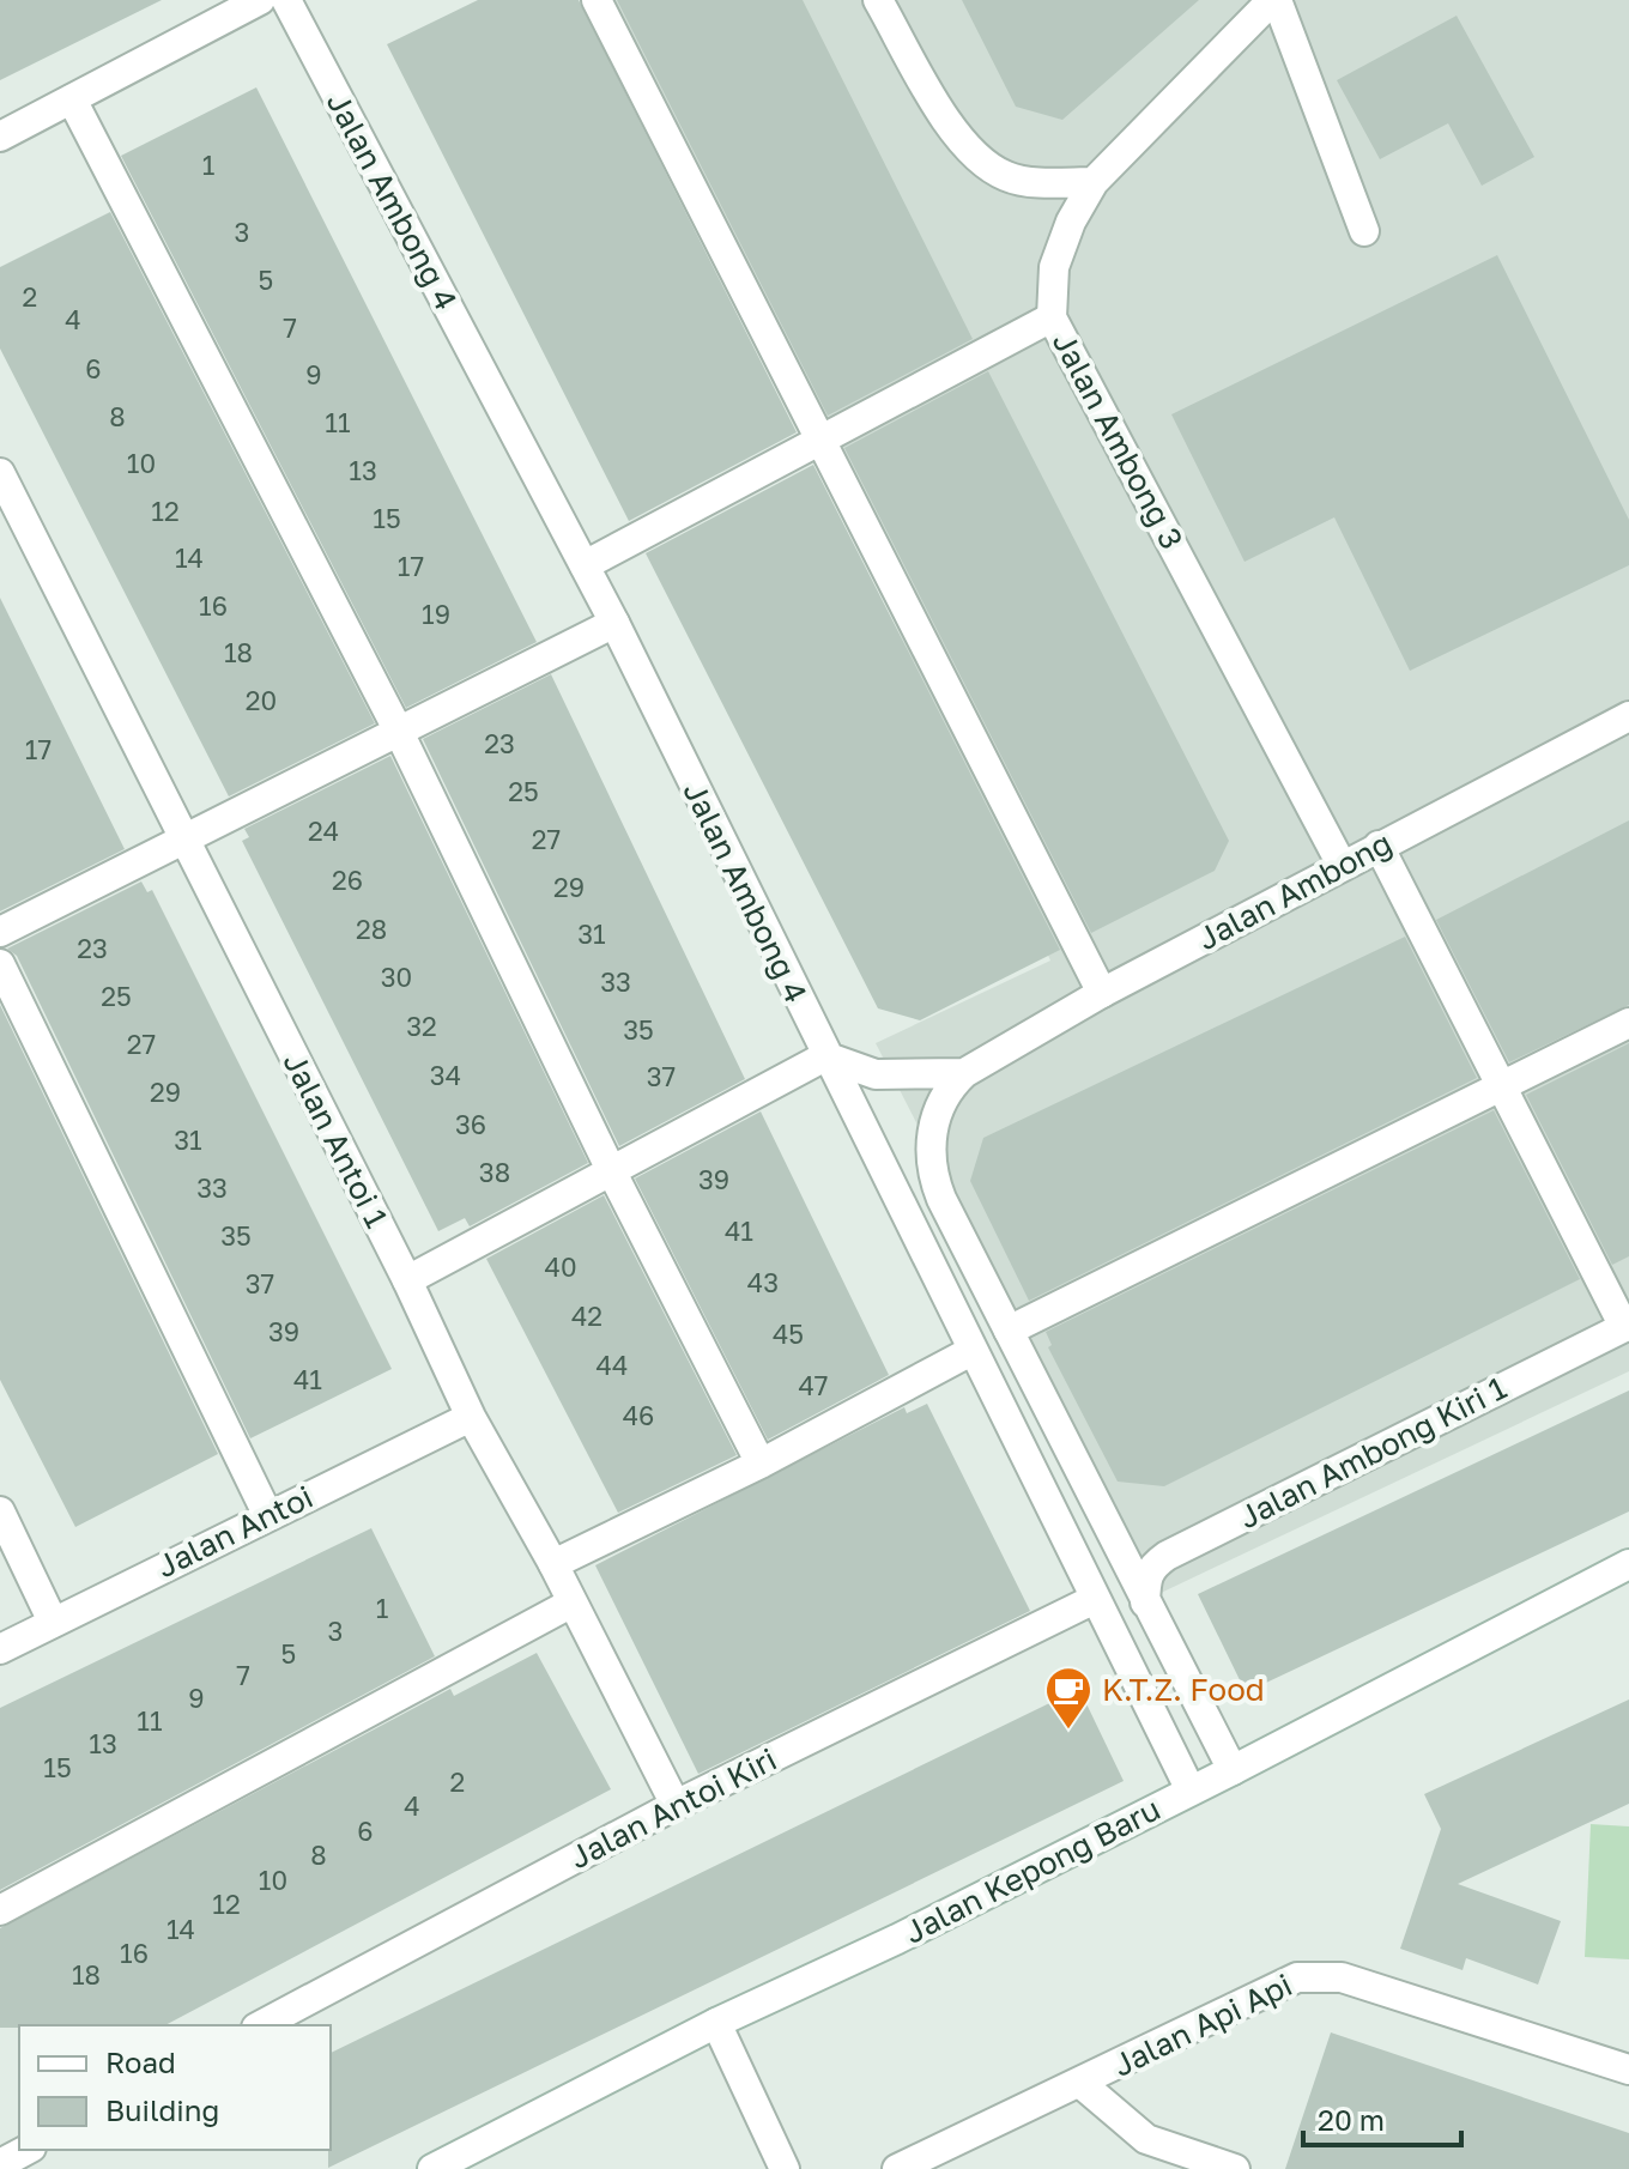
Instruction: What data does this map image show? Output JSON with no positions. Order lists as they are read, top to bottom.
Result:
{
  "streets": {
    "street": [
      "Jalan Ambong 4",
      "Jalan Ambong 3",
      "Jalan Ambong",
      "Jalan Antoi 1",
      "Jalan Ambong Kiri 1",
      "Jalan Antoi",
      "Jalan Antoi Kiri",
      "Jalan Kepong Baru",
      "Jalan Api Api"
    ]
  },
  "crossings": [
    ["Jalan Ambong 4", "Jalan Antoi Kiri"],
    ["Jalan Ambong 4", "Jalan Kepong Baru"],
    ["Jalan Ambong 3", "Jalan Ambong"],
    ["Jalan Antoi 1", "Jalan Antoi"],
    ["Jalan Antoi 1", "Jalan Antoi Kiri"]
  ],
  "places": {
    "cafe": ["K.T.Z. Food"]
  },
  "house_numbers": [
    "1",
    "3",
    "5",
    "2",
    "4",
    "7",
    "6",
    "9",
    "8",
    "11",
    "10",
    "13",
    "12",
    "15",
    "14",
    "17",
    "16",
    "19",
    "18",
    "20",
    "23",
    "17",
    "25",
    "24",
    "27",
    "26",
    "29",
    "28",
    "31",
    "23",
    "30",
    "33",
    "25",
    "32",
    "35",
    "27",
    "34",
    "37",
    "29",
    "36",
    "31",
    "38",
    "39",
    "33",
    "41",
    "35",
    "40",
    "43",
    "37",
    "42",
    "39",
    "45",
    "44",
    "41",
    "47",
    "46",
    "1",
    "3",
    "5",
    "7",
    "9",
    "11",
    "13",
    "15",
    "2",
    "4",
    "6",
    "8",
    "10",
    "12",
    "14",
    "16",
    "18"
  ],
  "legend": ["Road", "Building"],
  "scale_bar": "20 m"
}
